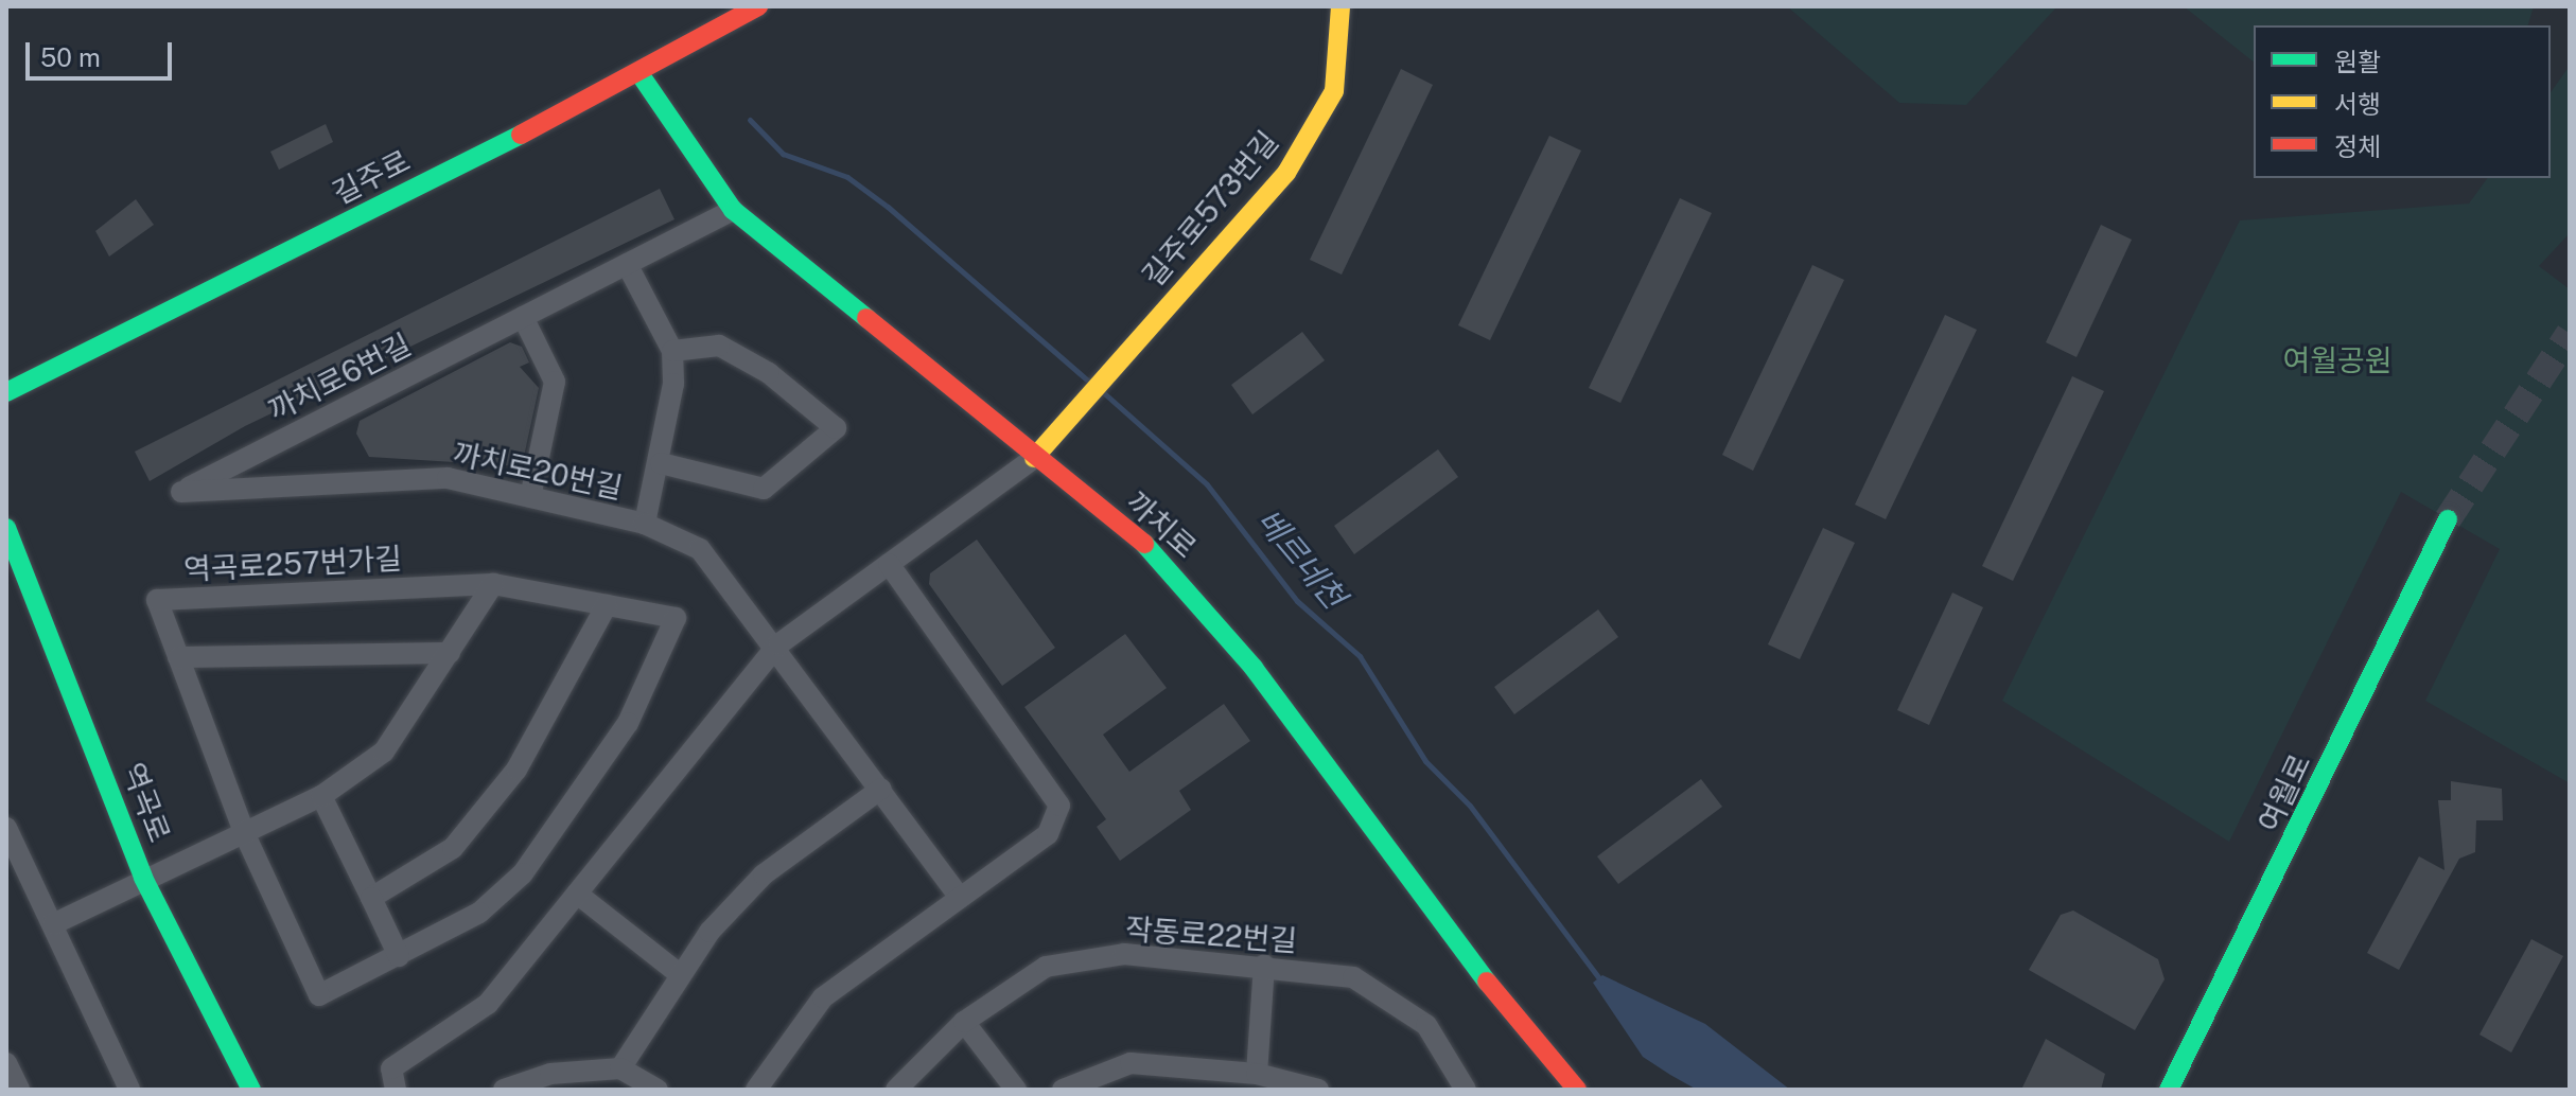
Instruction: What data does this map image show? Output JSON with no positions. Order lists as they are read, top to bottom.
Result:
{
  "streets": {
    "street": [
      "길주로",
      "길주로573번길",
      "까치로6번길",
      "까치로20번길",
      "까치로",
      "역곡로257번가길",
      "여월로",
      "역곡로",
      "작동로22번길"
    ]
  },
  "crossings": [
    ["길주로", "까치로"],
    ["길주로573번길", "까치로"],
    ["까치로6번길", "까치로20번길"],
    ["까치로6번길", "까치로"]
  ],
  "water": ["베르네천"],
  "parks": ["여월공원"],
  "legend": ["원활", "서행", "정체"],
  "scale_bar": "50 m"
}
